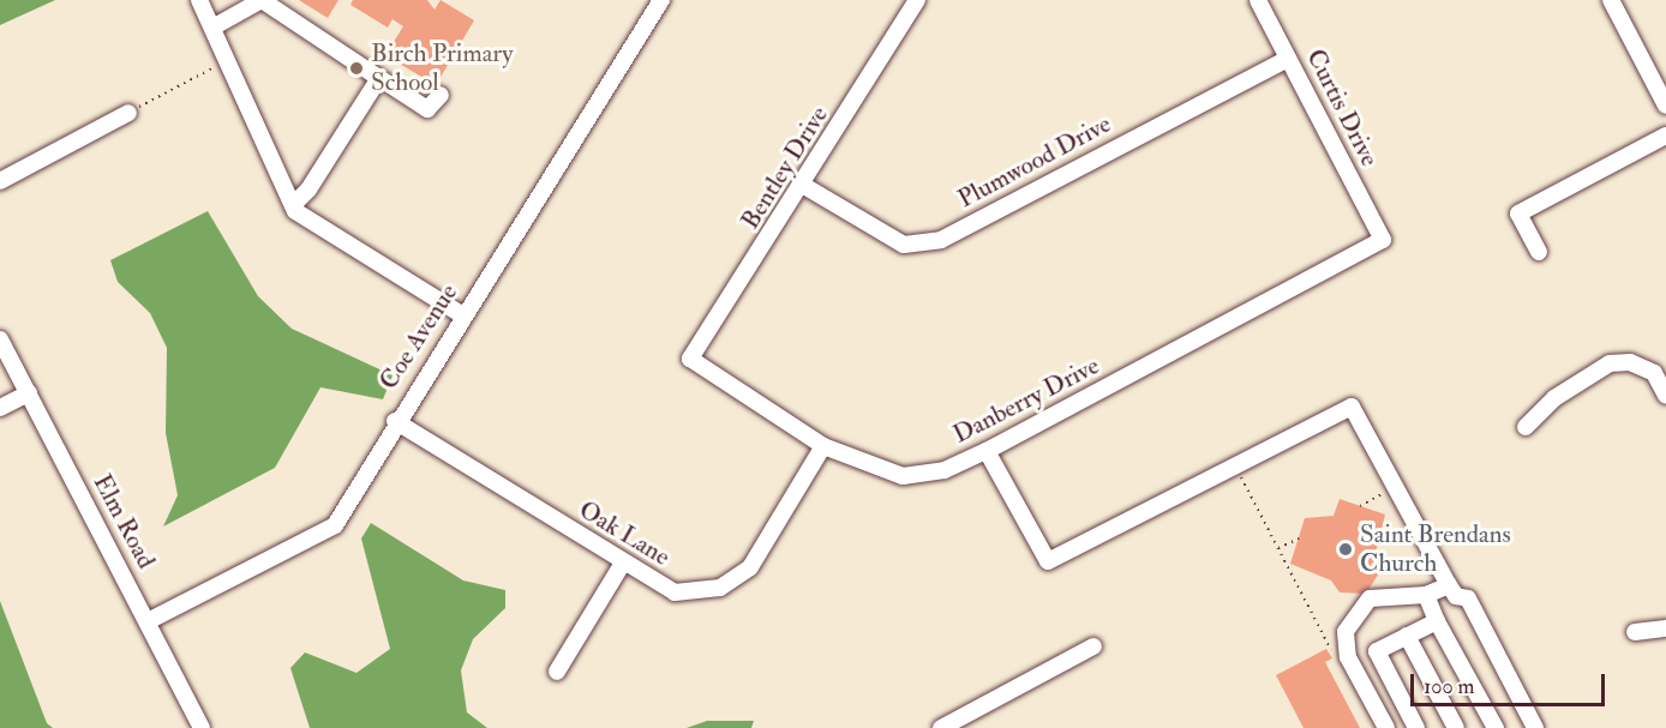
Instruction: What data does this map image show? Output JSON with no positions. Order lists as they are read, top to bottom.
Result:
{
  "streets": {
    "street": [
      "Curtis Drive",
      "Plumwood Drive",
      "Bentley Drive",
      "Coe Avenue",
      "Danberry Drive",
      "Elm Road",
      "Oak Lane"
    ]
  },
  "crossings": [
    ["Curtis Drive", "Plumwood Drive"],
    ["Curtis Drive", "Danberry Drive"],
    ["Plumwood Drive", "Bentley Drive"],
    ["Bentley Drive", "Danberry Drive"],
    ["Coe Avenue", "Elm Road"],
    ["Coe Avenue", "Oak Lane"],
    ["Danberry Drive", "Oak Lane"]
  ],
  "places": ["Birch Primary School", "Saint Brendans Church"],
  "scale_bar": "100 m"
}
